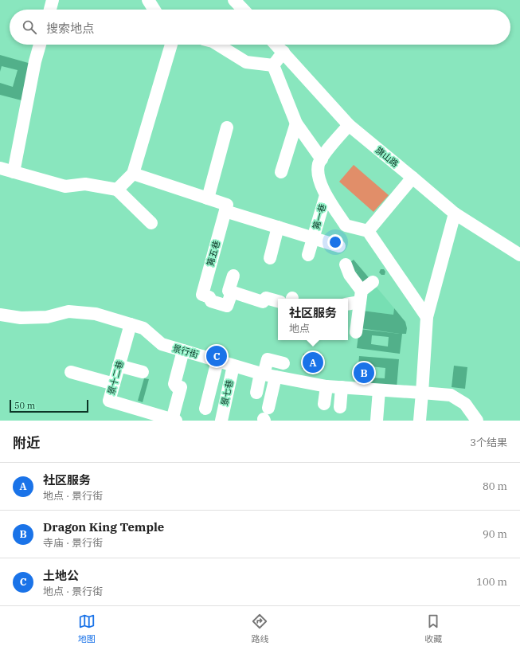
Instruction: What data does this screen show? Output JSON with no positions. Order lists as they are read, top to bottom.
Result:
{
  "streets": {
    "street": [
      "旗山路",
      "笰一巷",
      "笰五巷",
      "景行街",
      "景十二巷",
      "景七巷"
    ]
  },
  "crossings": [
    ["景行街", "景十二巷"],
    ["景行街", "景七巷"]
  ],
  "scale_bar": "50 m",
  "page": {
    "search": "搜索地点",
    "popup": ["社区服务", "地点"],
    "pins": ["C", "A", "B"],
    "scale": "50 m",
    "heading": ["附近", "3个结果"],
    "list": [
      {
        "mark": "A",
        "name": "社区服务",
        "note": "地点 · 景行街",
        "value": "80 m"
      },
      {
        "mark": "B",
        "name": "Dragon King Temple",
        "note": "寺庙 · 景行街",
        "value": "90 m"
      },
      {
        "mark": "C",
        "name": "土地公",
        "note": "地点 · 景行街",
        "value": "100 m"
      }
    ],
    "nav": ["地图", "路线", "收藏"]
  }
}
